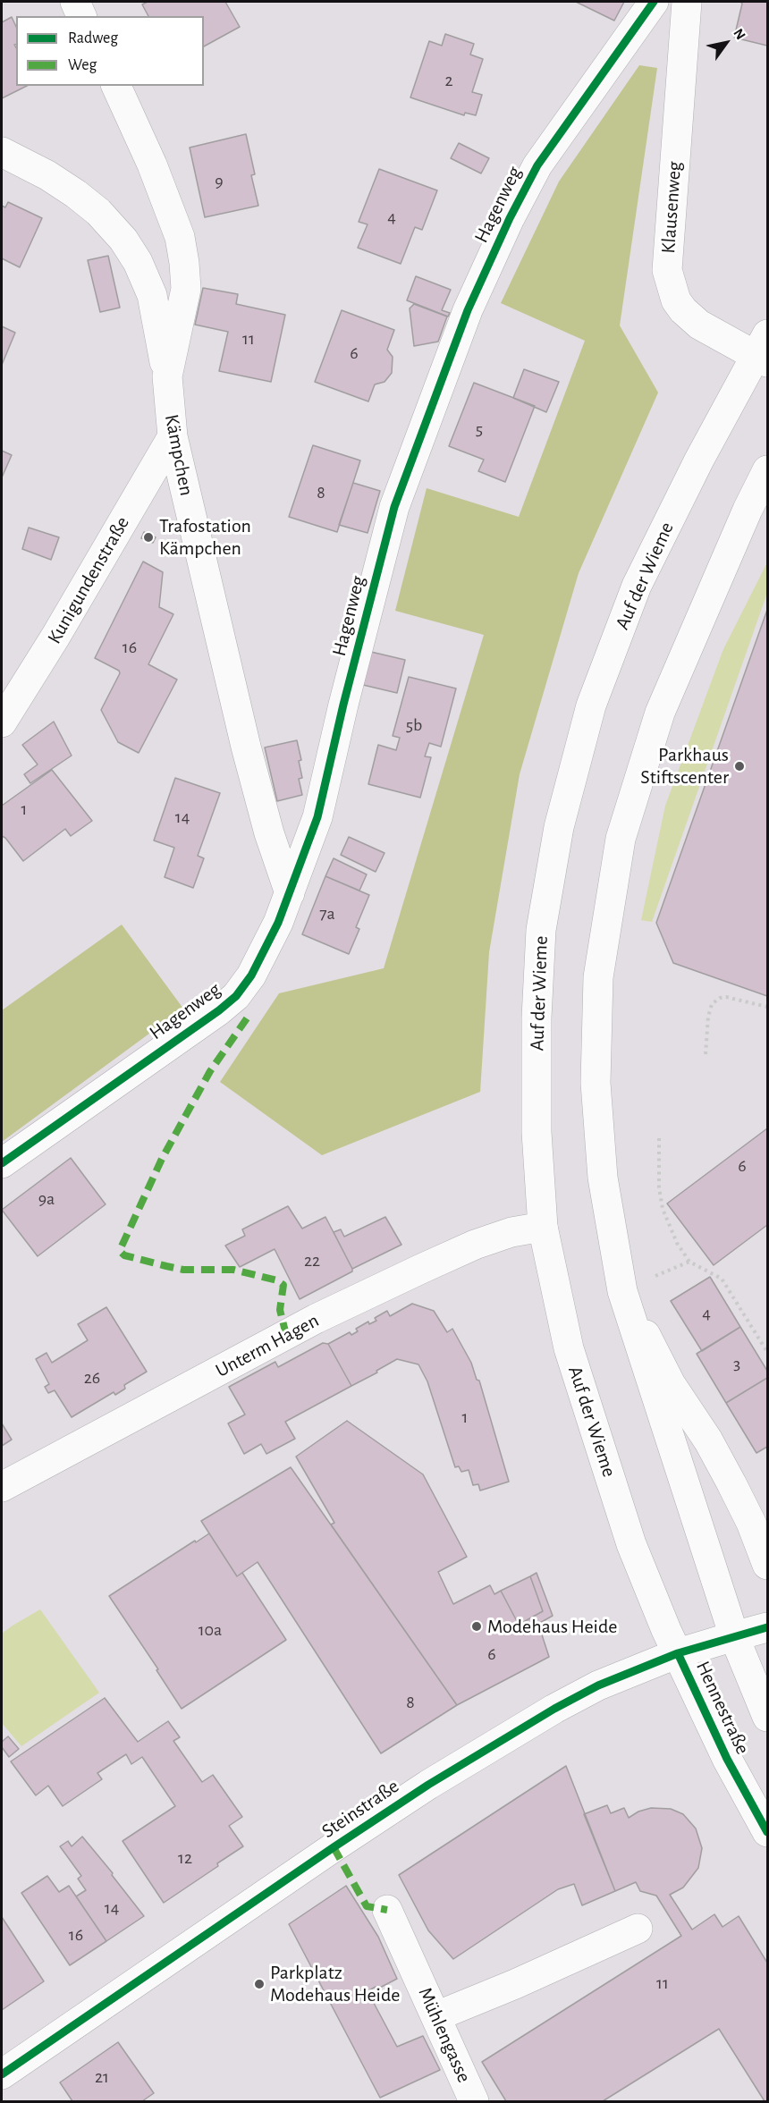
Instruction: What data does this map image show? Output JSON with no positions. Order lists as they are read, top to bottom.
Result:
{
  "streets": {
    "street": [
      "Hagenweg",
      "Klausenweg",
      "Kämpchen",
      "Auf der Wieme",
      "Kunigundenstraße",
      "Unterm Hagen",
      "Hennestraße",
      "Steinstraße",
      "Mühlengasse"
    ]
  },
  "crossings": [
    ["Hagenweg", "Kämpchen"],
    ["Klausenweg", "Auf der Wieme"],
    ["Kämpchen", "Kunigundenstraße"],
    ["Auf der Wieme", "Unterm Hagen"],
    ["Auf der Wieme", "Hennestraße"],
    ["Auf der Wieme", "Steinstraße"],
    ["Hennestraße", "Steinstraße"]
  ],
  "places": [
    "Trafostation Kämpchen",
    "Parkhaus Stiftscenter",
    "Modehaus Heide",
    "Parkplatz Modehaus Heide"
  ],
  "house_numbers": [
    "2",
    "9",
    "4",
    "11",
    "6",
    "5",
    "8",
    "16",
    "5b",
    "1",
    "14",
    "7a",
    "6",
    "9a",
    "22",
    "4",
    "3",
    "26",
    "1",
    "10a",
    "6",
    "8",
    "12",
    "14",
    "16",
    "11",
    "21"
  ],
  "legend": ["Radweg", "Weg"],
  "north": "top right"
}
